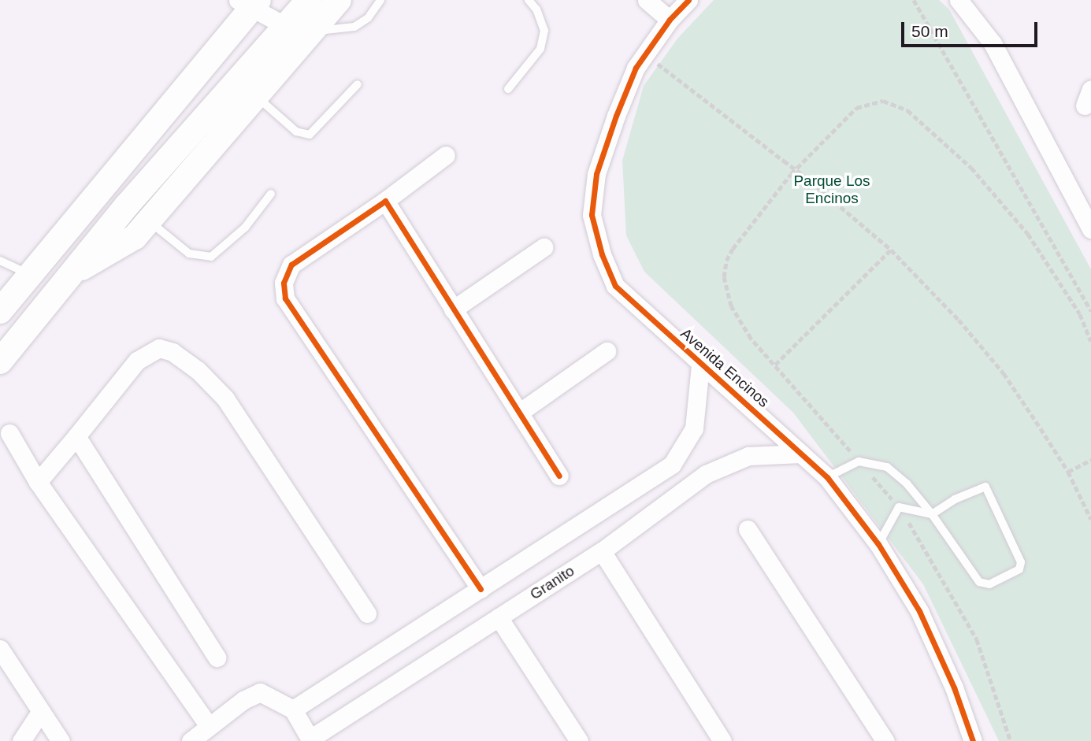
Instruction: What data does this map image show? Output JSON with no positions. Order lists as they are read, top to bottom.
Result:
{
  "streets": {
    "street": ["Avenida Encinos", "Granito"]
  },
  "crossings": [
    ["Avenida Encinos", "Granito"]
  ],
  "parks": ["Parque Los Encinos"],
  "scale_bar": "50 m"
}
